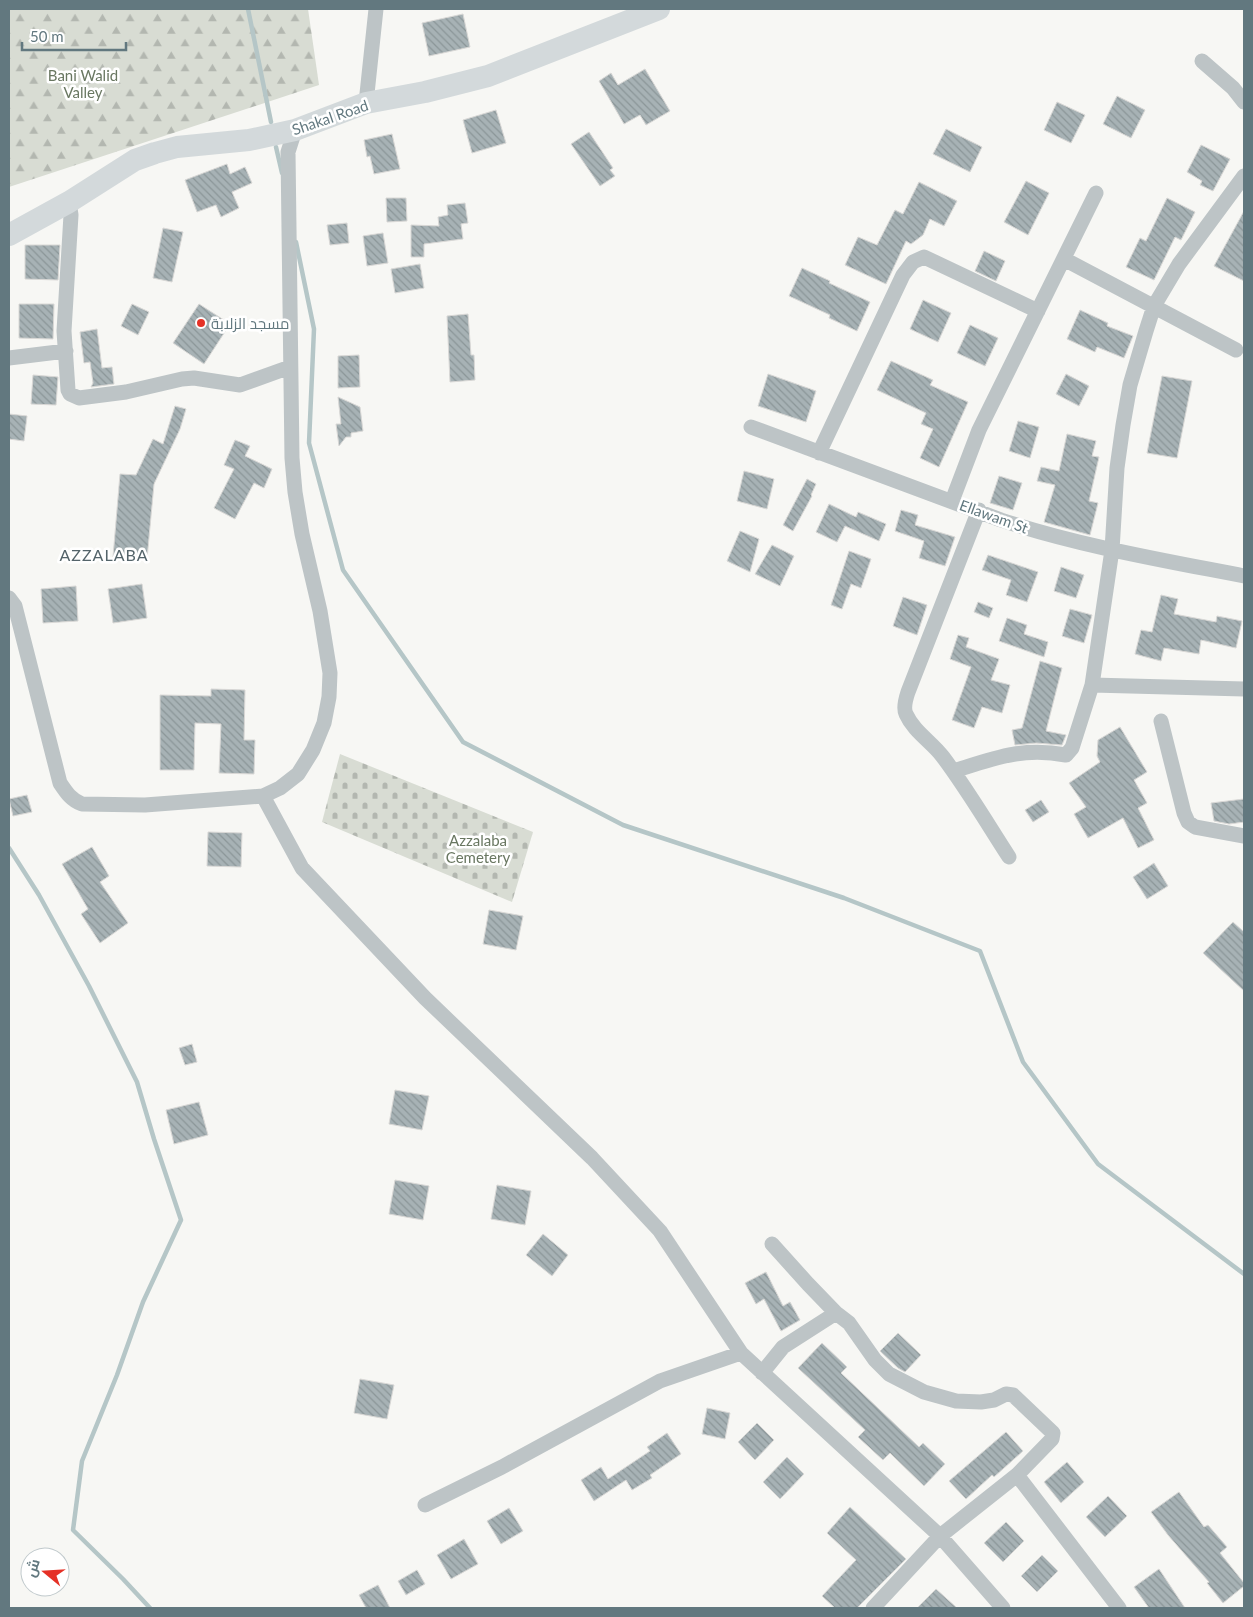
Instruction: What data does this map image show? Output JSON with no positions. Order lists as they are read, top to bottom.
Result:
{
  "streets": {
    "main road": ["Shakal Road"],
    "street": ["Ellawam St"]
  },
  "districts": ["AZZALABA"],
  "parks": ["Bani Walid Valley", "Azzalaba Cemetery"],
  "places": ["مسجد الزلابة"],
  "scale_bar": "50 m",
  "north": "left"
}
